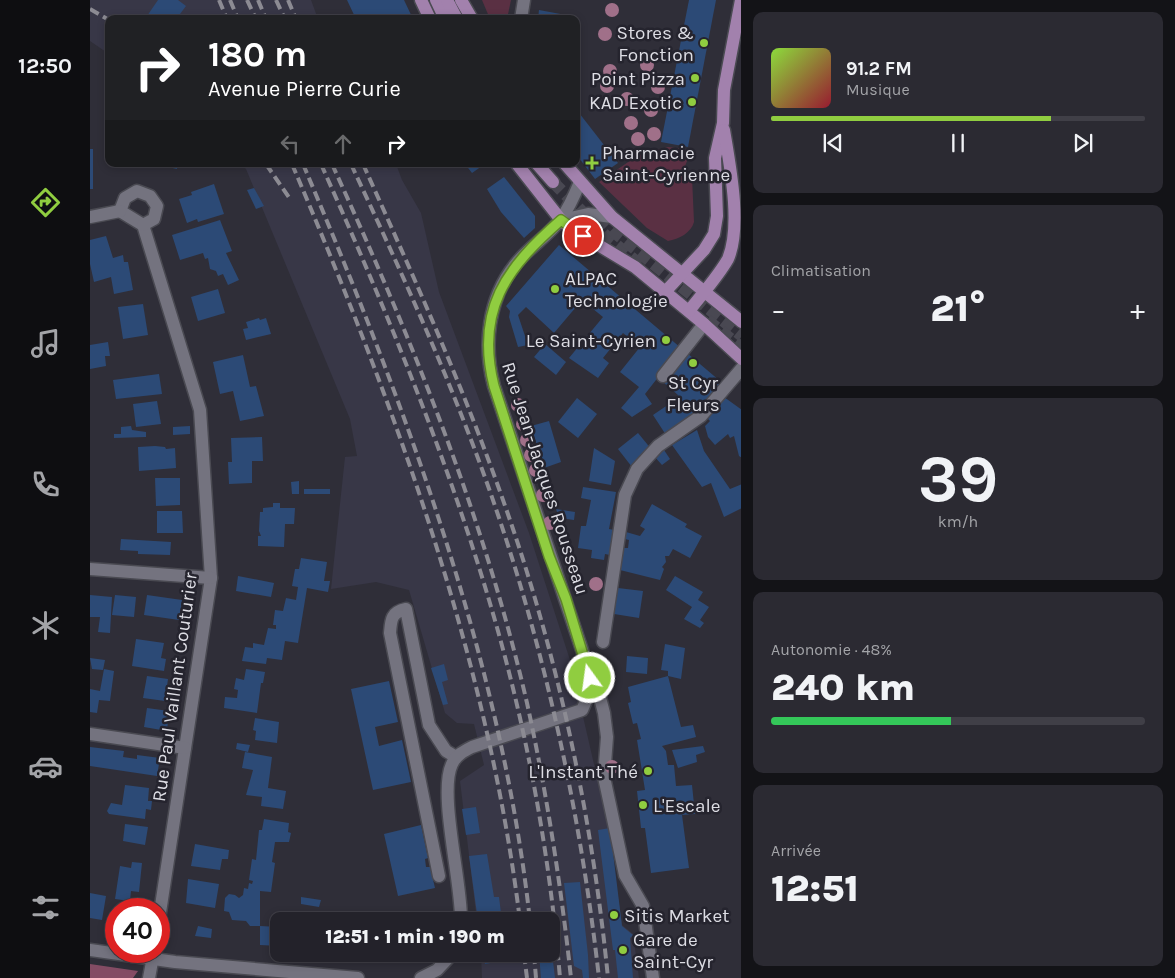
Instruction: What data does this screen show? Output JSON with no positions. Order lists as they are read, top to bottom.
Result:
{
  "streets": {
    "street": ["Rue Jean-Jacques Rousseau", "Rue Paul Vaillant Couturier"]
  },
  "places": {
    "other": [
      "Stores & Fonction",
      "Point Pizza",
      "KAD Exotic",
      "ALPAC Technologie",
      "Le Saint-Cyrien",
      "St Cyr Fleurs",
      "L'Instant Thé",
      "L'Escale",
      "Sitis Market",
      "Gare de Saint-Cyr"
    ],
    "health": ["Pharmacie Saint-Cyrienne"]
  },
  "page": {
    "tabs": "12:50",
    "turn": ["180 m", "Avenue Pierre Curie"],
    "song": ["91.2 FM", "Musique"],
    "tile": [
      "Climatisation",
      ["39", "km/h"],
      ["Autonomie · 48%", "240 km"],
      ["Arrivée", "12:51"]
    ],
    "heat": ["−", "21°", "+"],
    "limit": "40",
    "trip": "12:51 · 1 min · 190 m"
  }
}
